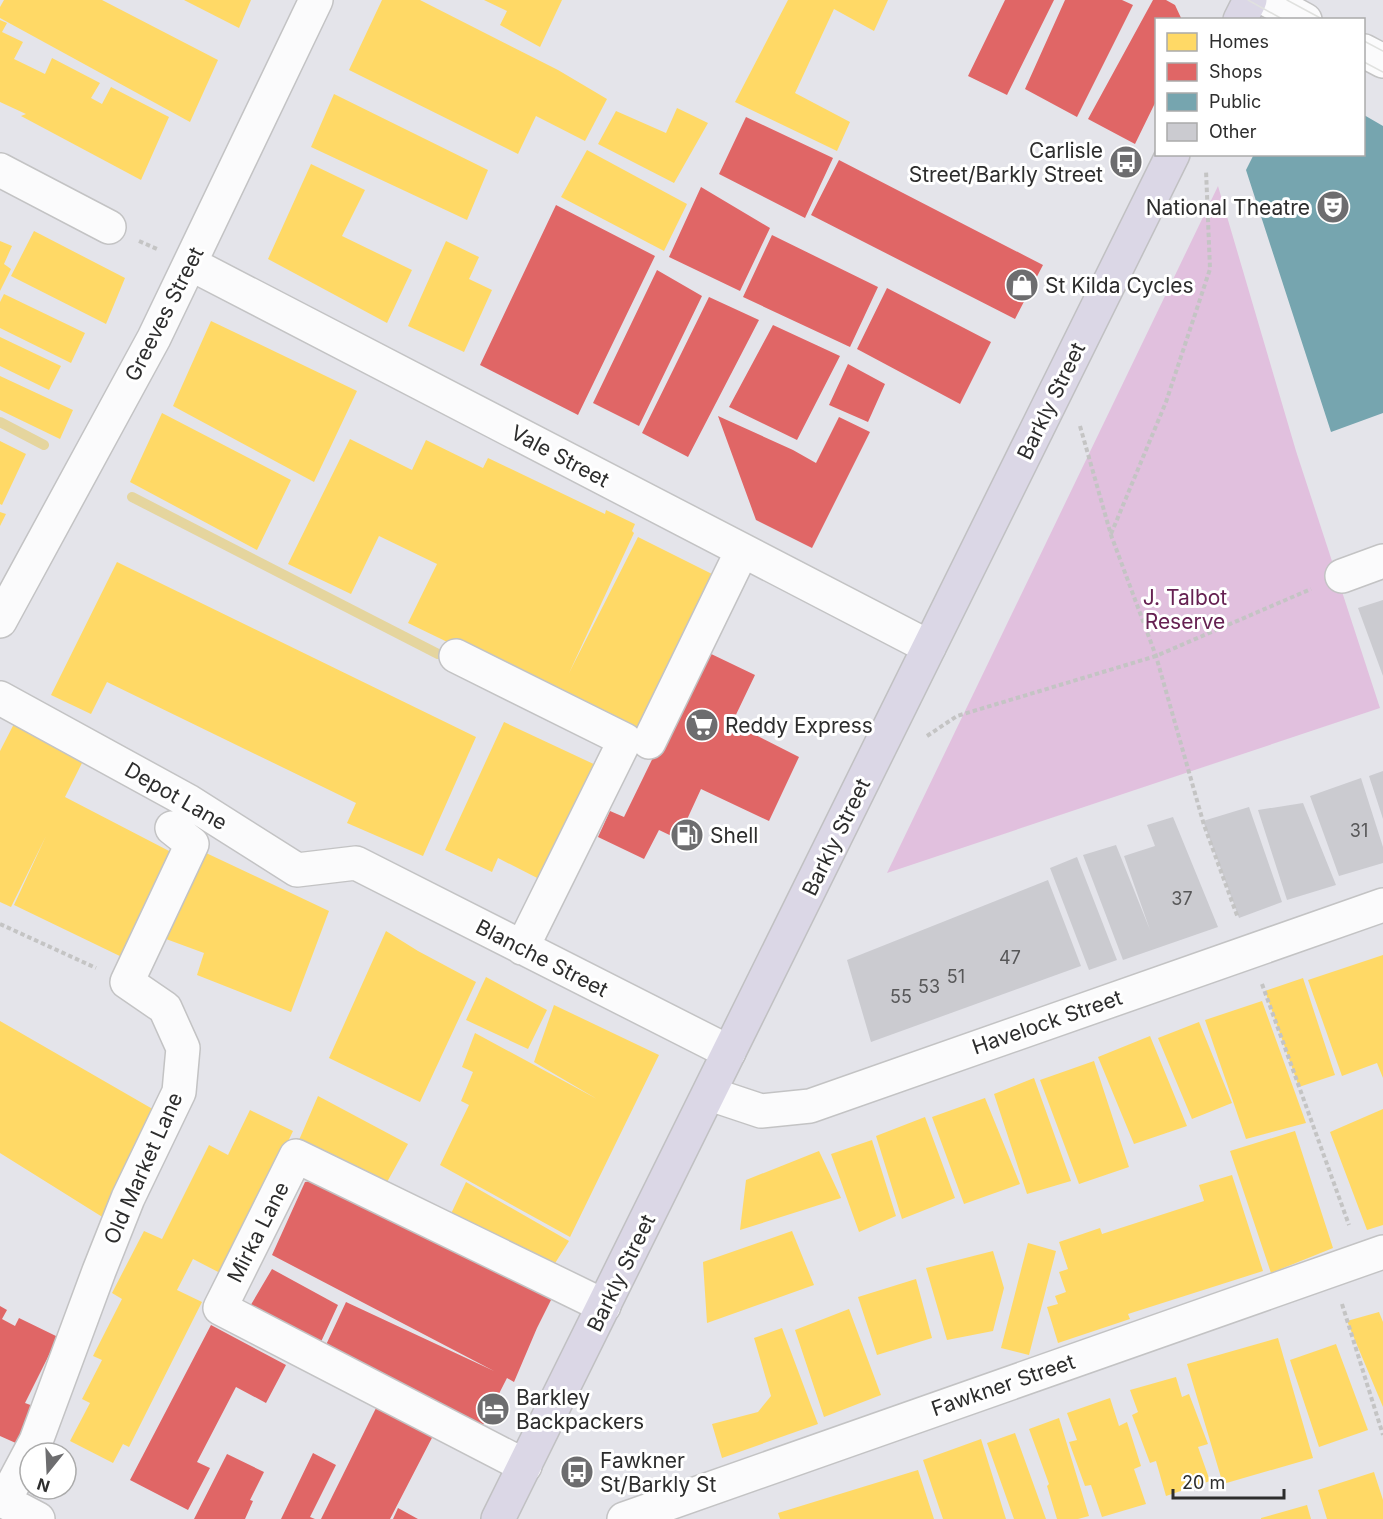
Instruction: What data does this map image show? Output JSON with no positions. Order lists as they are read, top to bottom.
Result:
{
  "streets": {
    "main road": ["Barkly Street"],
    "street": [
      "Greeves Street",
      "Vale Street",
      "Depot Lane",
      "Blanche Street",
      "Havelock Street",
      "Old Market Lane",
      "Mirka Lane",
      "Fawkner Street"
    ]
  },
  "crossings": [
    ["Greeves Street", "Vale Street"],
    ["Barkly Street", "Vale Street"],
    ["Barkly Street", "Blanche Street"],
    ["Barkly Street", "Havelock Street"],
    ["Barkly Street", "Mirka Lane"],
    ["Depot Lane", "Blanche Street"]
  ],
  "parks": ["J. Talbot Reserve"],
  "places": {
    "bus stop": ["Carlisle Street/Barkly Street", "Fawkner St/Barkly St"],
    "theatre": ["National Theatre"],
    "shop": ["St Kilda Cycles"],
    "supermarket": ["Reddy Express"],
    "fuel station": ["Shell"],
    "hotel": ["Barkley Backpackers"]
  },
  "house_numbers": [
    "31",
    "37",
    "47",
    "51",
    "53",
    "55"
  ],
  "legend": [
    "Homes",
    "Shops",
    "Public",
    "Other"
  ],
  "scale_bar": "20 m",
  "north": "bottom"
}
